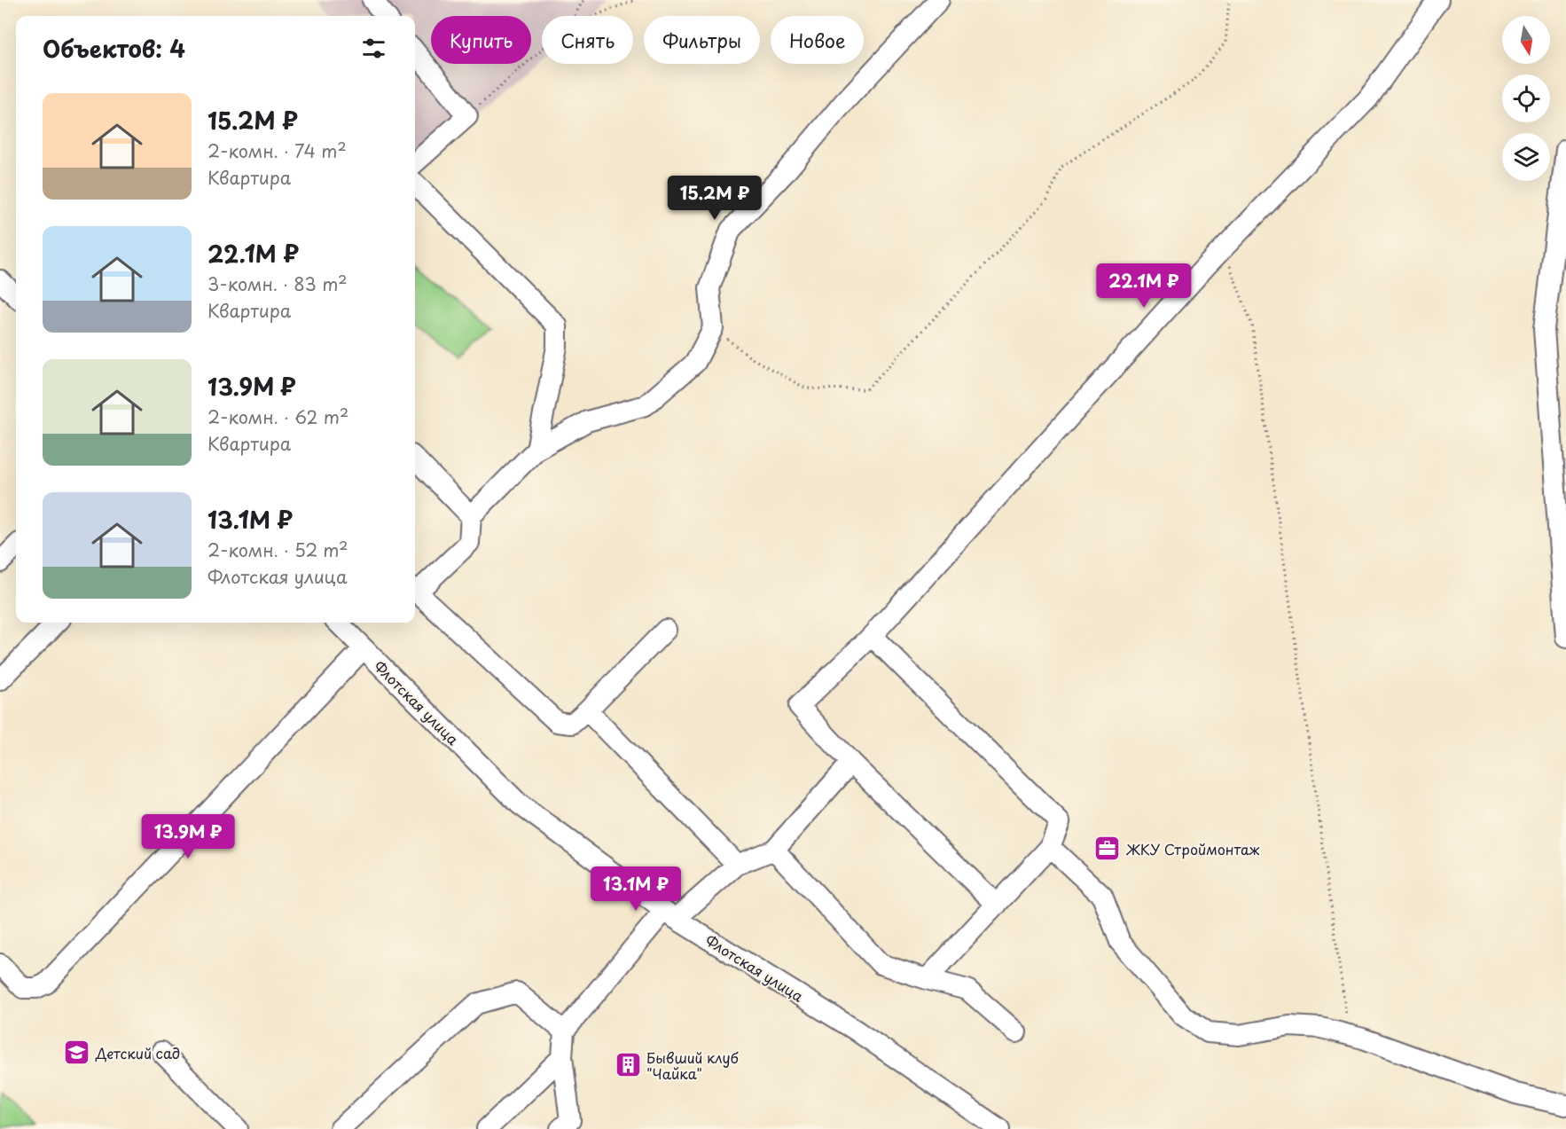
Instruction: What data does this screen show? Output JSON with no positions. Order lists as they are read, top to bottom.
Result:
{
  "streets": {
    "street": ["Флотская улица"]
  },
  "places": {
    "office": ["ЖКУ Строймонтаж"],
    "school or university": ["Детский сад"],
    "building": ["Бывший клуб \"Чайка\""]
  },
  "north": "bottom",
  "page": {
    "chip": [
      "Купить",
      "Снять",
      "Фильтры",
      "Новое"
    ],
    "heading": "Объектов: 4",
    "list": [
      {
        "name": "15.2M ₽",
        "note": "2-комн. · 74 m² · Квартира"
      },
      {
        "name": "22.1M ₽",
        "note": "3-комн. · 83 m² · Квартира"
      },
      {
        "name": "13.9M ₽",
        "note": "2-комн. · 62 m² · Квартира"
      },
      {
        "name": "13.1M ₽",
        "note": "2-комн. · 52 m² · Флотская улица"
      }
    ],
    "price": [
      "15.2M ₽",
      "22.1M ₽",
      "13.9M ₽",
      "13.1M ₽"
    ]
  }
}
